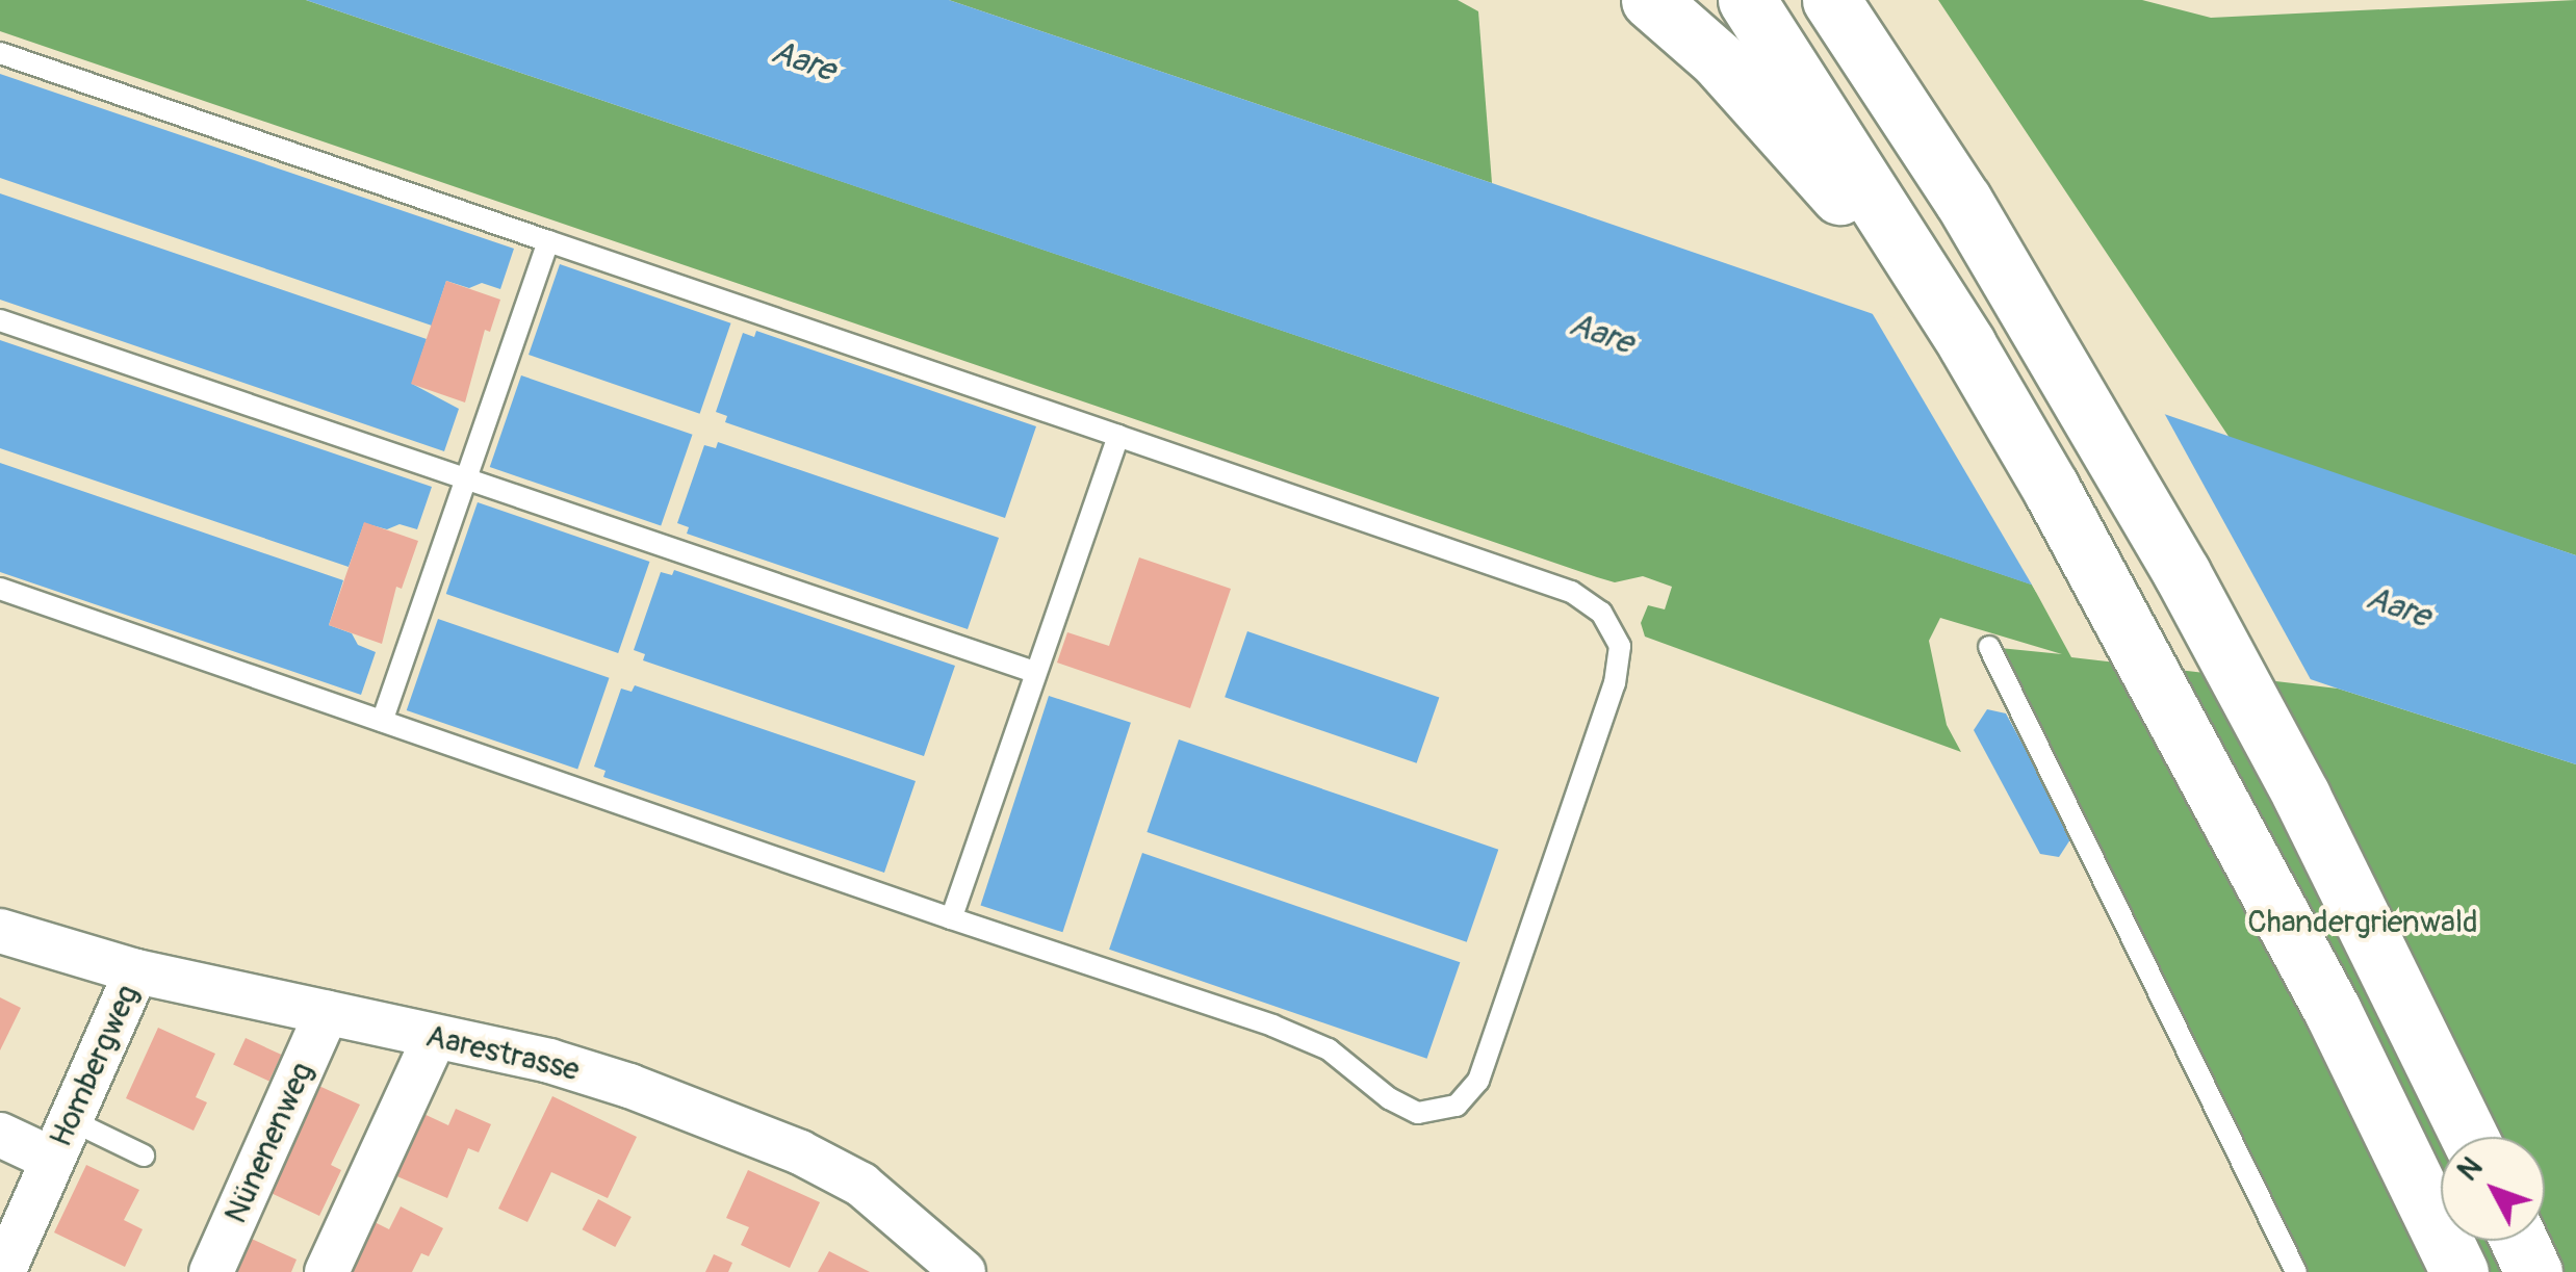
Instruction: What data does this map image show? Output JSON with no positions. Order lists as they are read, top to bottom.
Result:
{
  "streets": {
    "street": ["Aarestrasse", "Hombergweg", "Nünenenweg"]
  },
  "crossings": [
    ["Aarestrasse", "Hombergweg"],
    ["Aarestrasse", "Nünenenweg"]
  ],
  "water": ["Aare"],
  "parks": ["Chandergrienwald"],
  "north": "top left"
}
